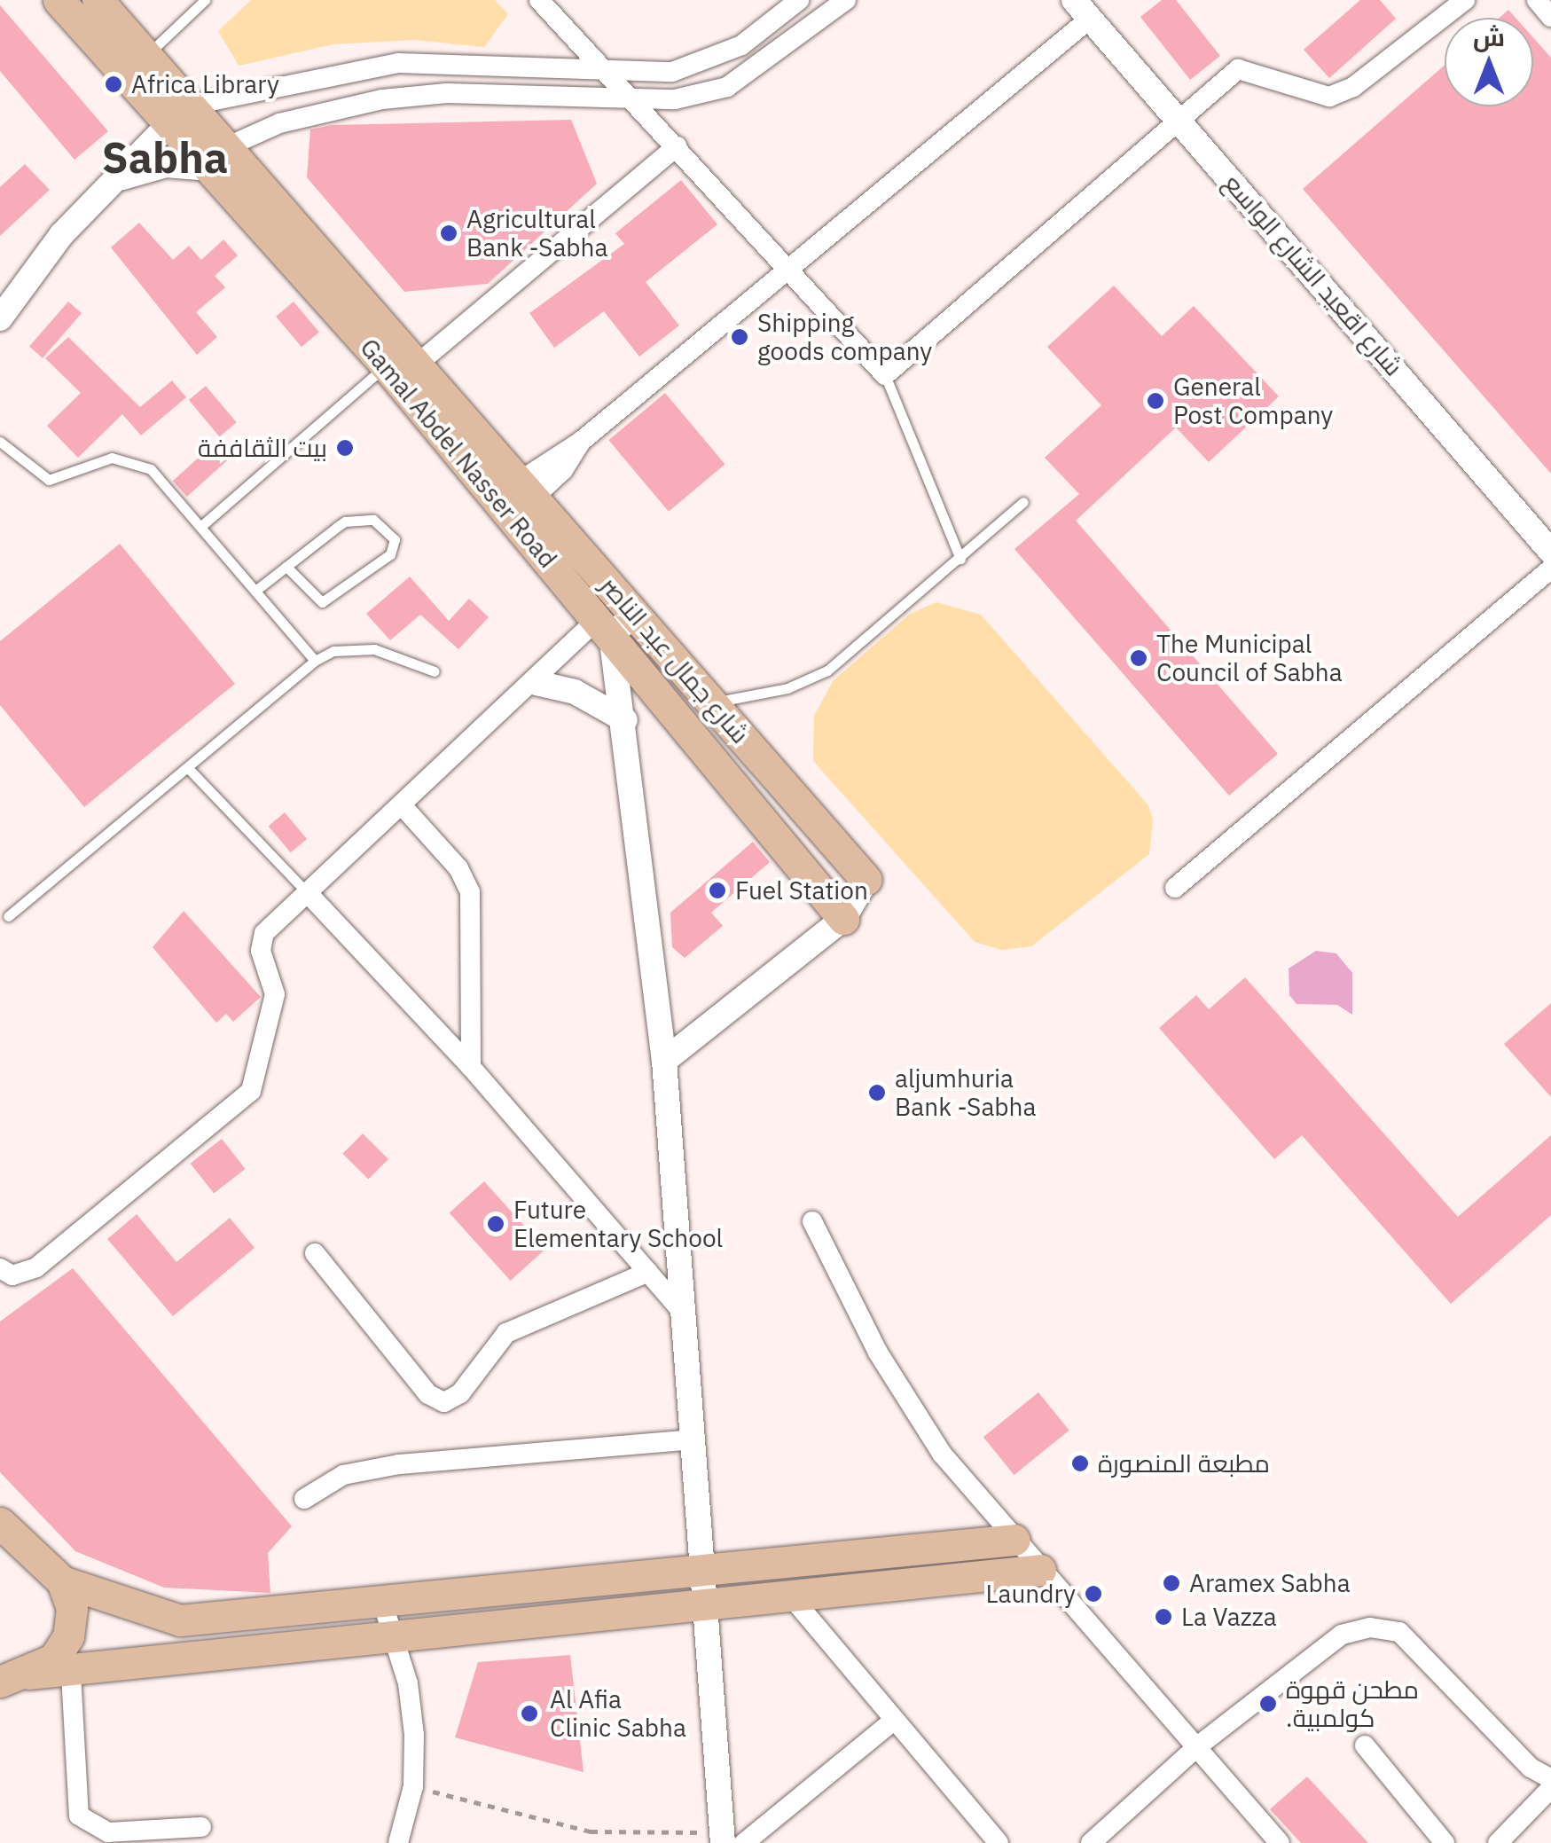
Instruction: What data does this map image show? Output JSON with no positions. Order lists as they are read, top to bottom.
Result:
{
  "streets": {
    "main road": ["Gamal Abdel Nasser Road", "شارع جمال عبد الناصر"],
    "street": ["شارع اقعيد الشارع الواسع"]
  },
  "crossings": [
    ["Gamal Abdel Nasser Road", "شارع جمال عبد الناصر"]
  ],
  "districts": ["Sabha"],
  "places": [
    "Africa Library",
    "Agricultural Bank -Sabha",
    "Shipping goods company",
    "General Post Company",
    "بيت الثقاففة",
    "The Municipal Council of Sabha",
    "Fuel Station",
    "aljumhuria Bank -Sabha",
    "Future Elementary School",
    "مطبعة المنصورة",
    "Aramex Sabha",
    "Laundry",
    "La Vazza",
    "مطحن قهوة .كولمبية",
    "Al Afia Clinic Sabha"
  ],
  "north": "top"
}
